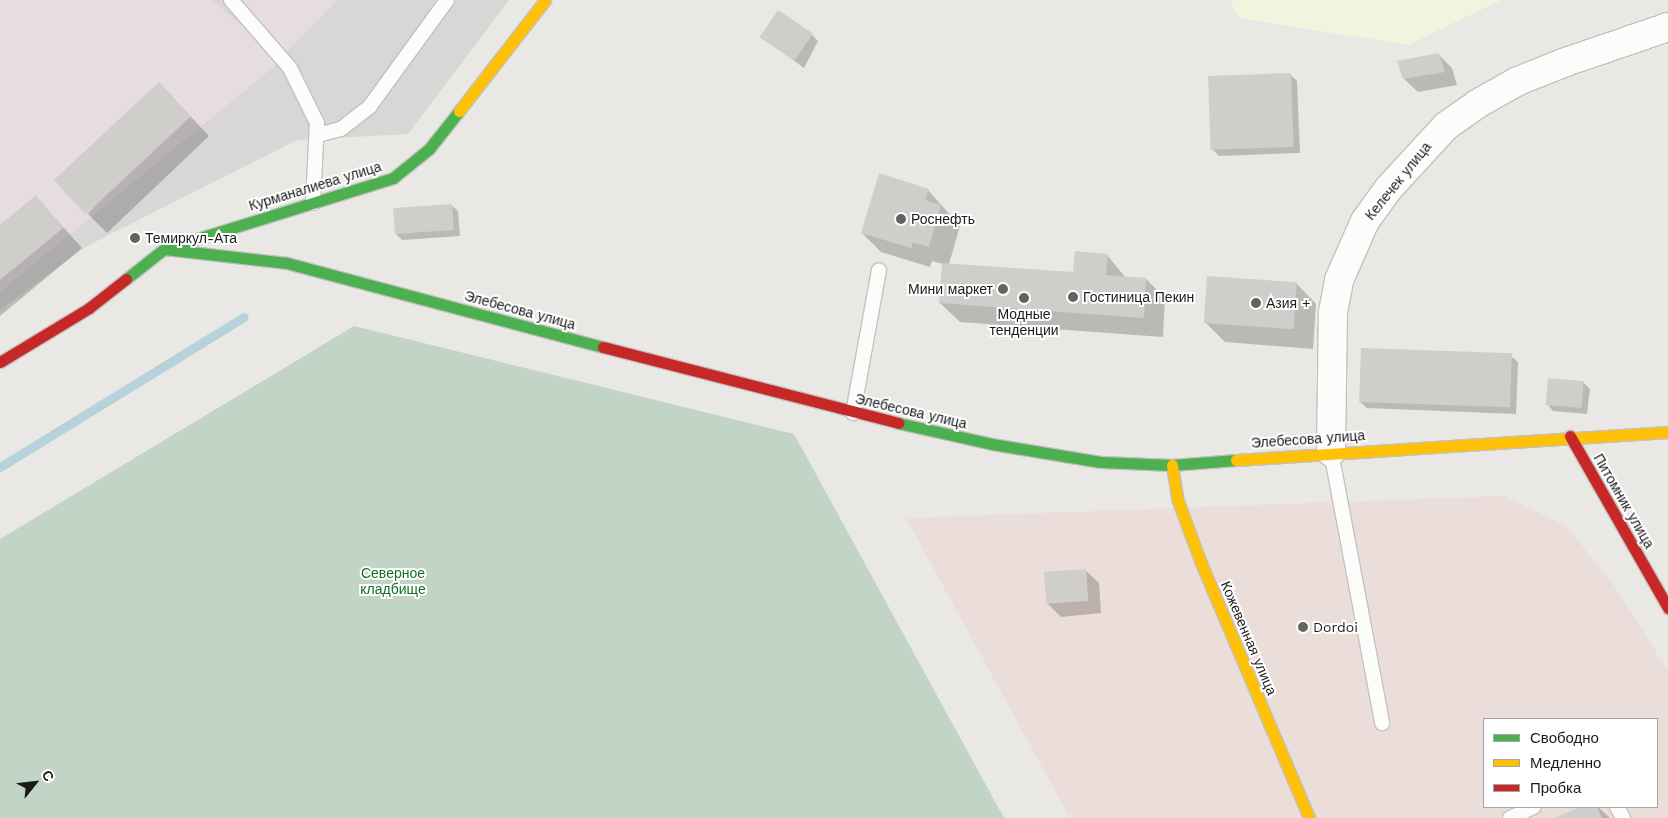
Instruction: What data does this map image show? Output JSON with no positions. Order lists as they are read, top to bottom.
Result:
{
  "streets": {
    "main road": [
      "Курманалиева улица",
      "Элебесова улица",
      "Питомник улица",
      "Кожевенная улица"
    ],
    "street": ["Келечек улица"]
  },
  "crossings": [
    ["Келечек улица", "Элебесова улица"],
    ["Курманалиева улица", "Элебесова улица"],
    ["Элебесова улица", "Питомник улица"],
    ["Элебесова улица", "Кожевенная улица"]
  ],
  "parks": ["Северное кладбище"],
  "places": [
    "Роснефть",
    "Темиркул-Ата",
    "Мини маркет",
    "Гостиница Пекин",
    "Модные тенденции",
    "Азия +",
    "Dordoi"
  ],
  "legend": ["Свободно", "Медленно", "Пробка"],
  "north": "top right"
}
